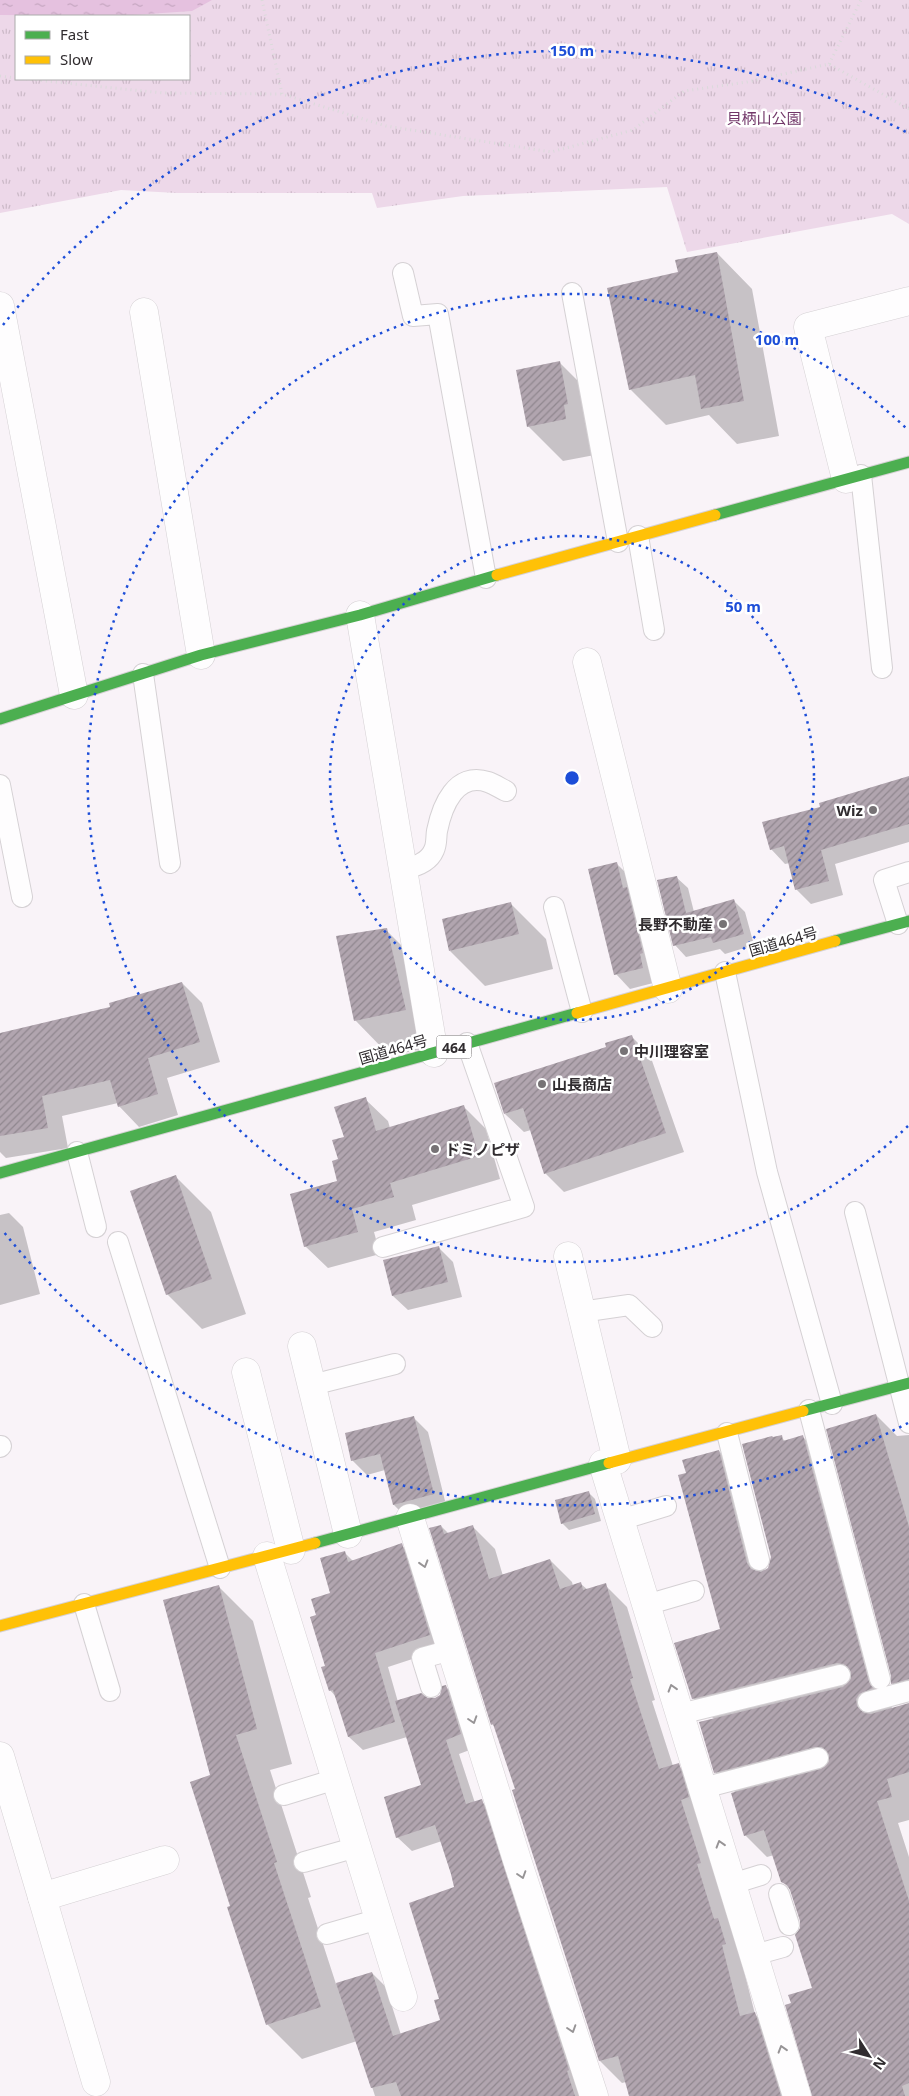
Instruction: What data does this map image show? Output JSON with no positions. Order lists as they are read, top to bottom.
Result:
{
  "streets": {
    "main road": ["国道464号", "464"]
  },
  "parks": ["貝柄山公園"],
  "places": [
    "Wiz",
    "長野不動産",
    "中川理容室",
    "山長商店",
    "ドミノピザ"
  ],
  "legend": ["Fast", "Slow"],
  "north": "bottom right",
  "rings": ["150 m", "100 m", "50 m"]
}
